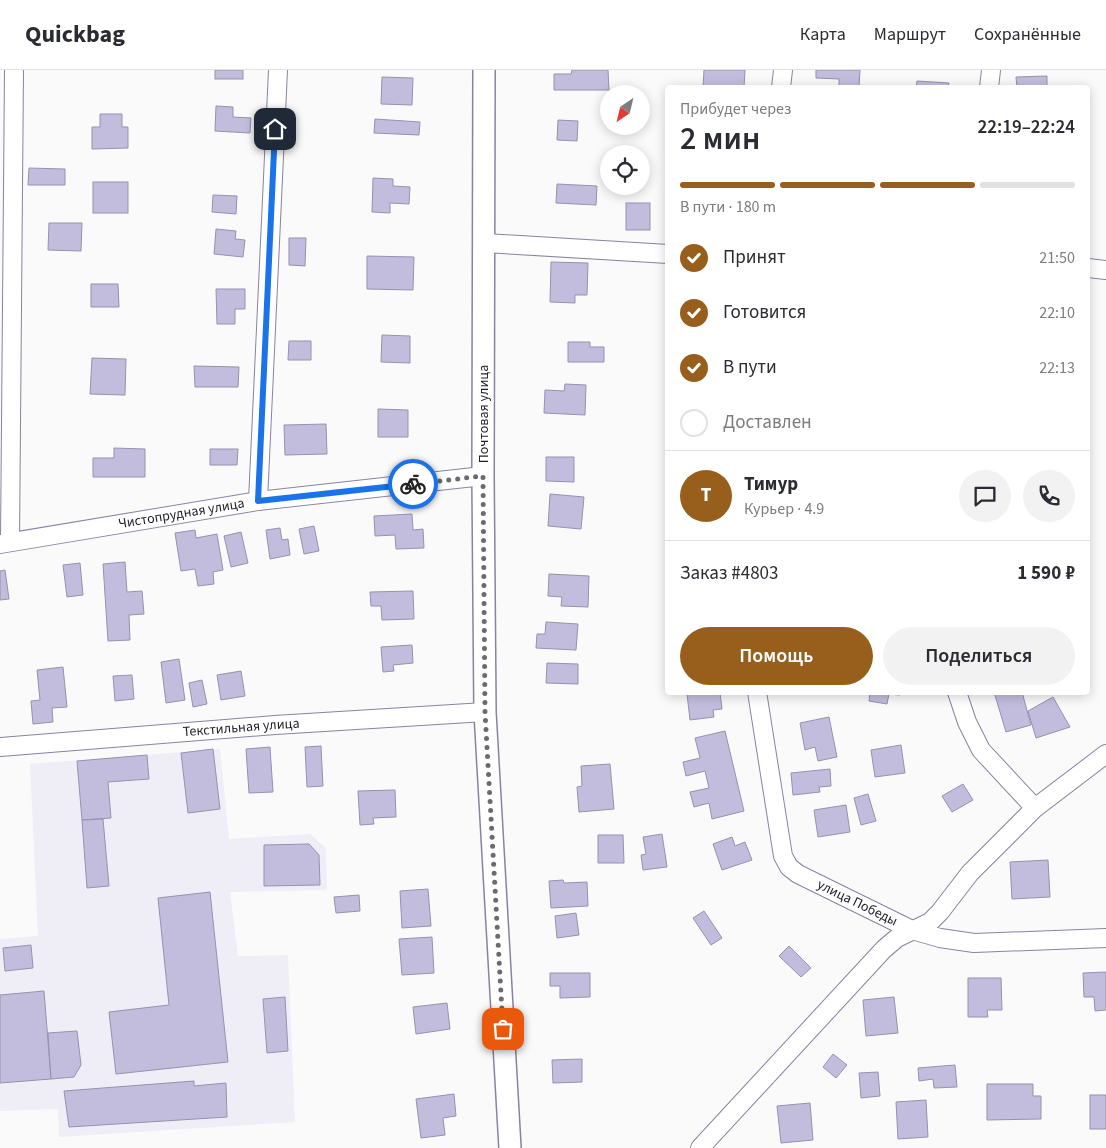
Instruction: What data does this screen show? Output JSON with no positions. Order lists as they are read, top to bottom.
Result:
{
  "streets": {
    "street": [
      "Почтовая улица",
      "Чистопрудная улица",
      "Текстильная улица",
      "улица Победы"
    ]
  },
  "crossings": [
    ["Почтовая улица", "Чистопрудная улица"],
    ["Почтовая улица", "Текстильная улица"]
  ],
  "north": "bottom left",
  "page": {
    "header": "Quickbag",
    "nav": ["Карта", "Маршрут", "Сохранённые"],
    "heading": ["2 мин", "Прибудет через", "22:19–22:24"],
    "panel": [
      "Тимур",
      "Курьер · 4.9",
      "Заказ #4803",
      "1 590 ₽"
    ],
    "bar": "В пути · 180 m",
    "list": [
      ["Принят", "21:50"],
      ["Готовится", "22:10"],
      ["В пути", "22:13"],
      "Доставлен"
    ],
    "round": "Т",
    "buttons": ["Помощь", "Поделиться"]
  }
}
